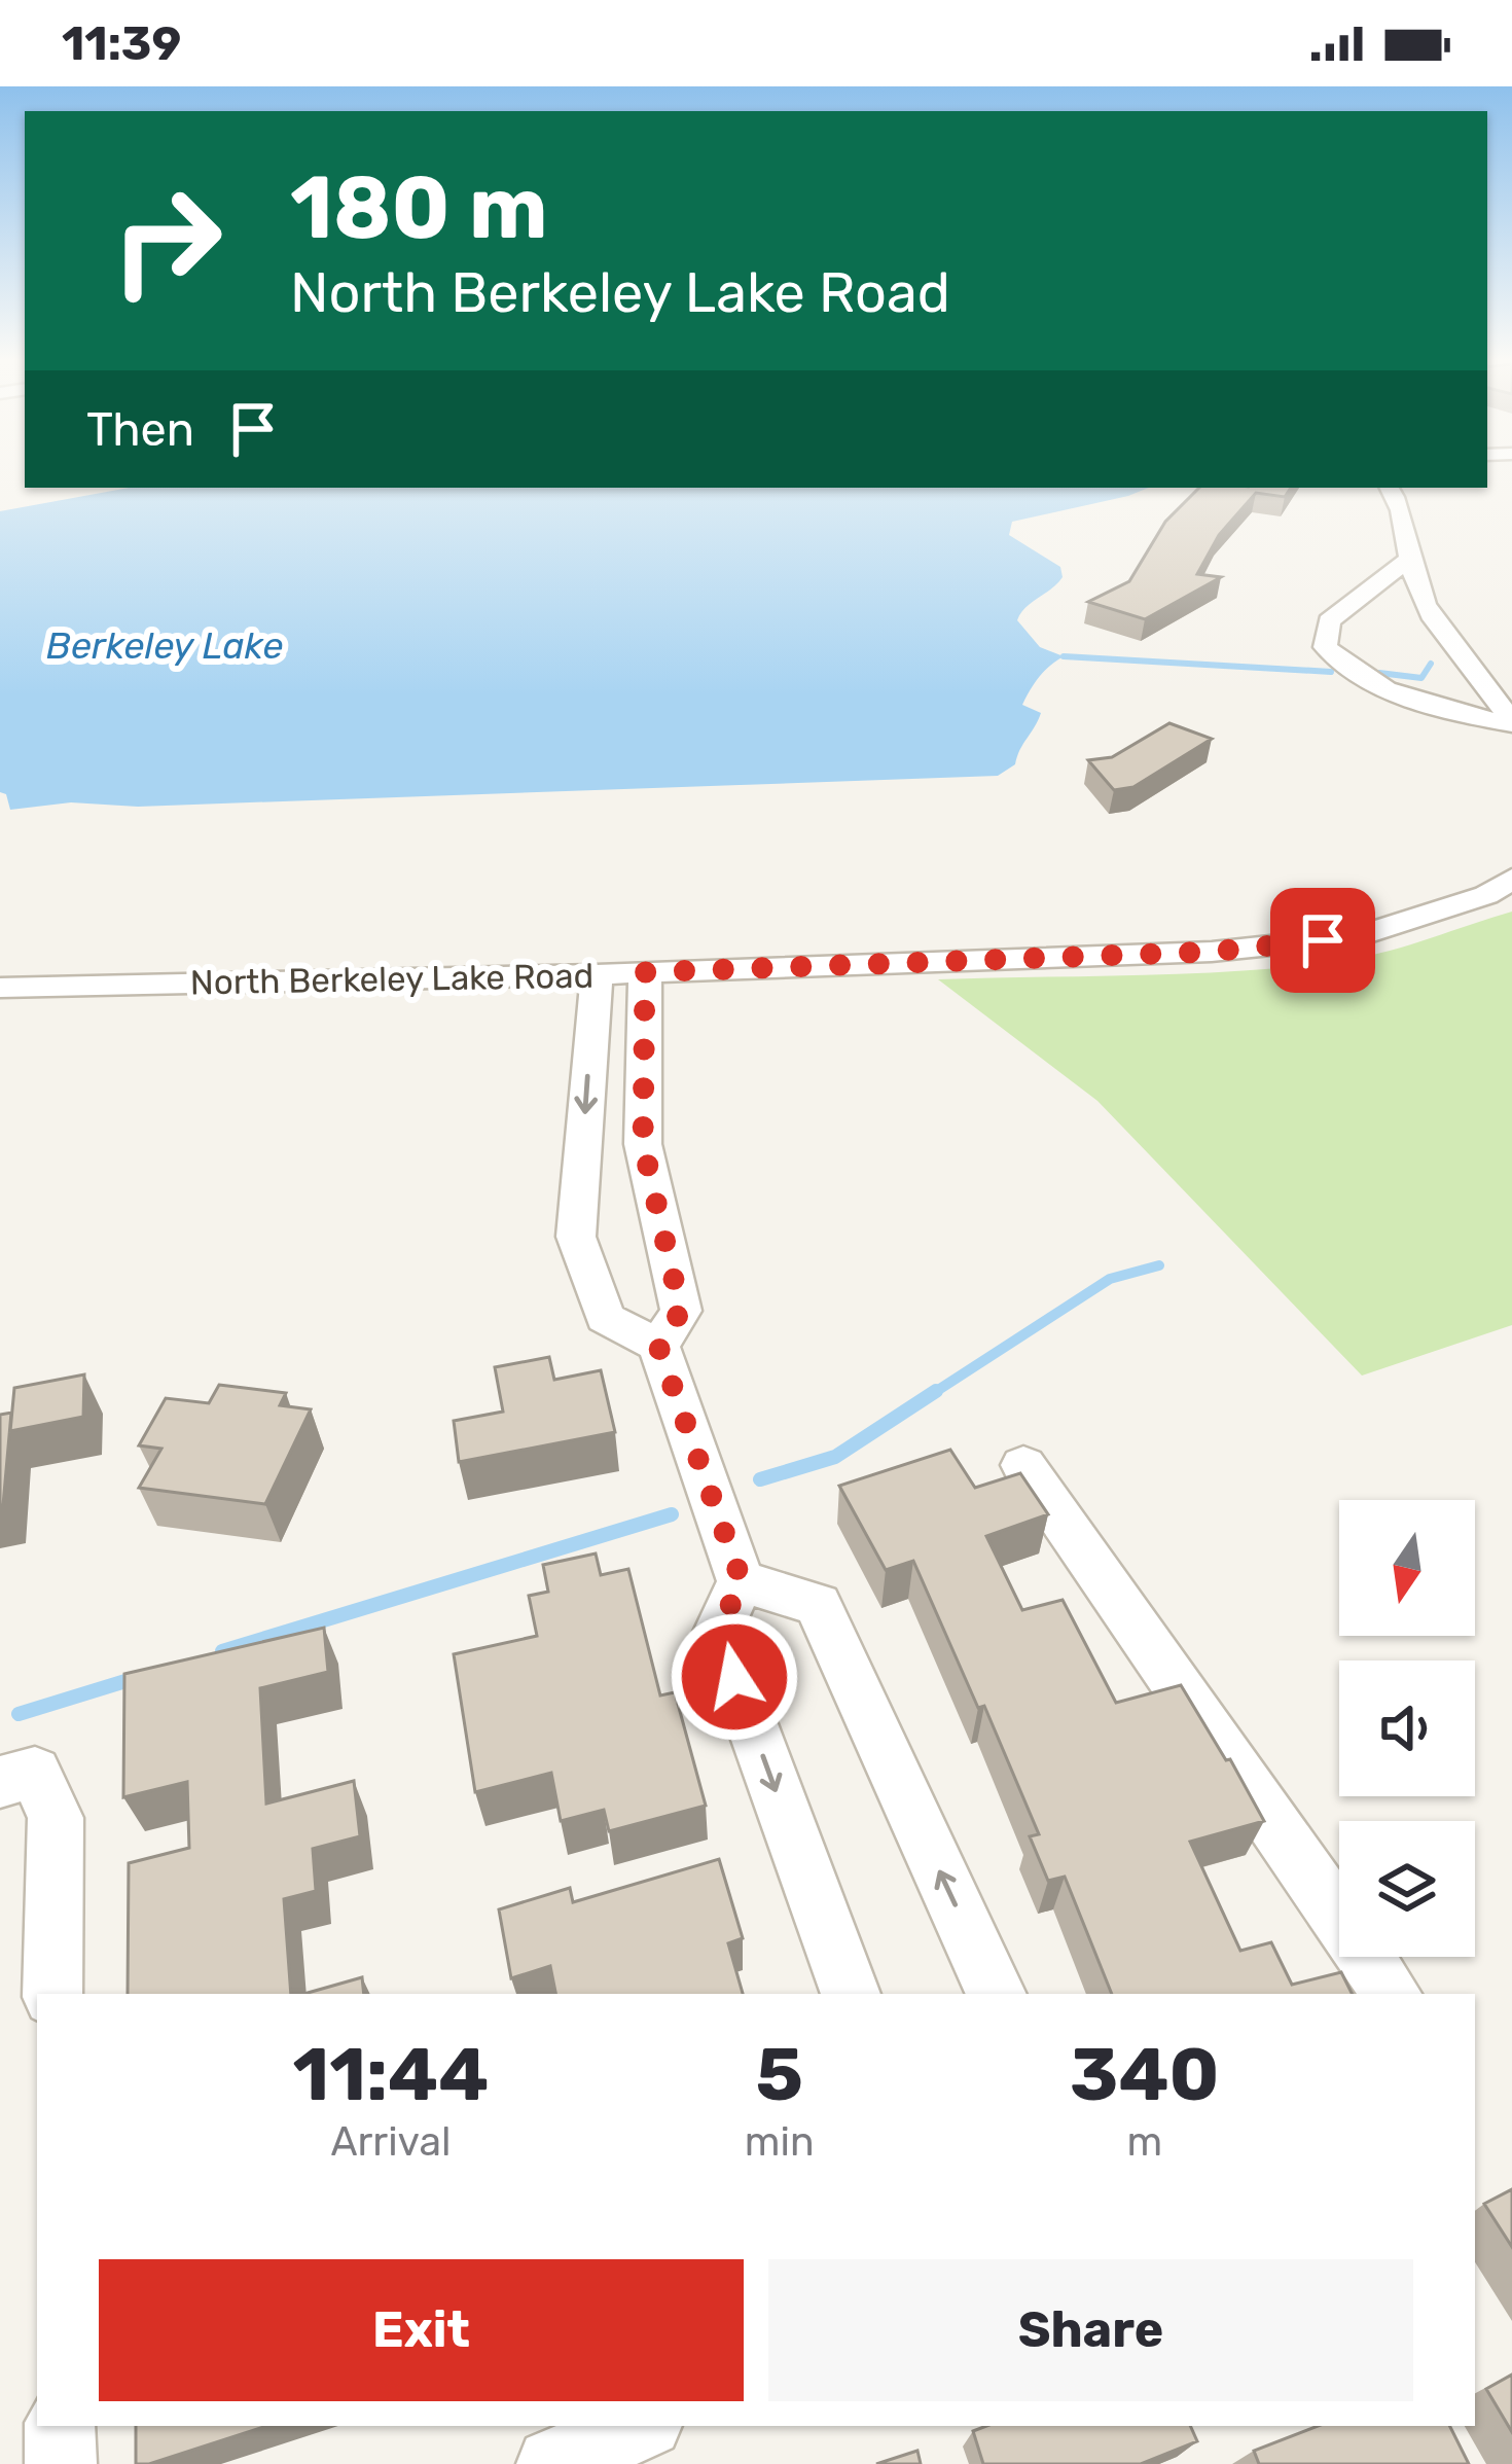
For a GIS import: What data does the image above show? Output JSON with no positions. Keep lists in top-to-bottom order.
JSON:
{
  "streets": {
    "street": ["North Berkeley Lake Road"]
  },
  "water": ["Berkeley Lake"],
  "north": "bottom",
  "page": {
    "status": "11:39",
    "turn": ["180 m", "North Berkeley Lake Road"],
    "then": "Then",
    "eta": [
      "11:44",
      "Arrival",
      "5",
      "min",
      "340",
      "m"
    ],
    "buttons": ["Exit", "Share"]
  }
}
